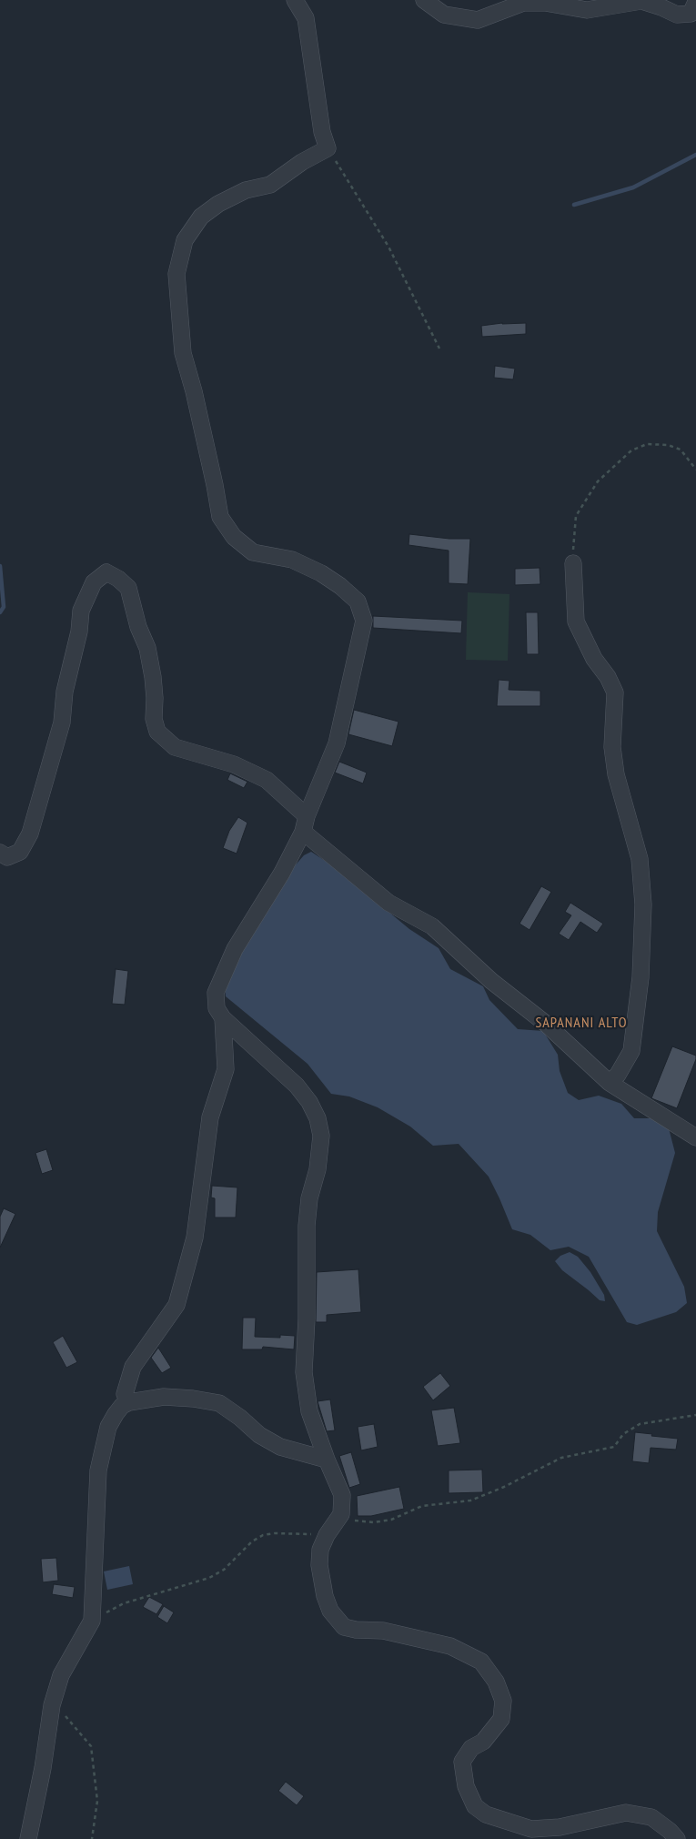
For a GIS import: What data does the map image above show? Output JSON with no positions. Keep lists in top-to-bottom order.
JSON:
{
  "districts": ["SAPANANI ALTO"]
}
